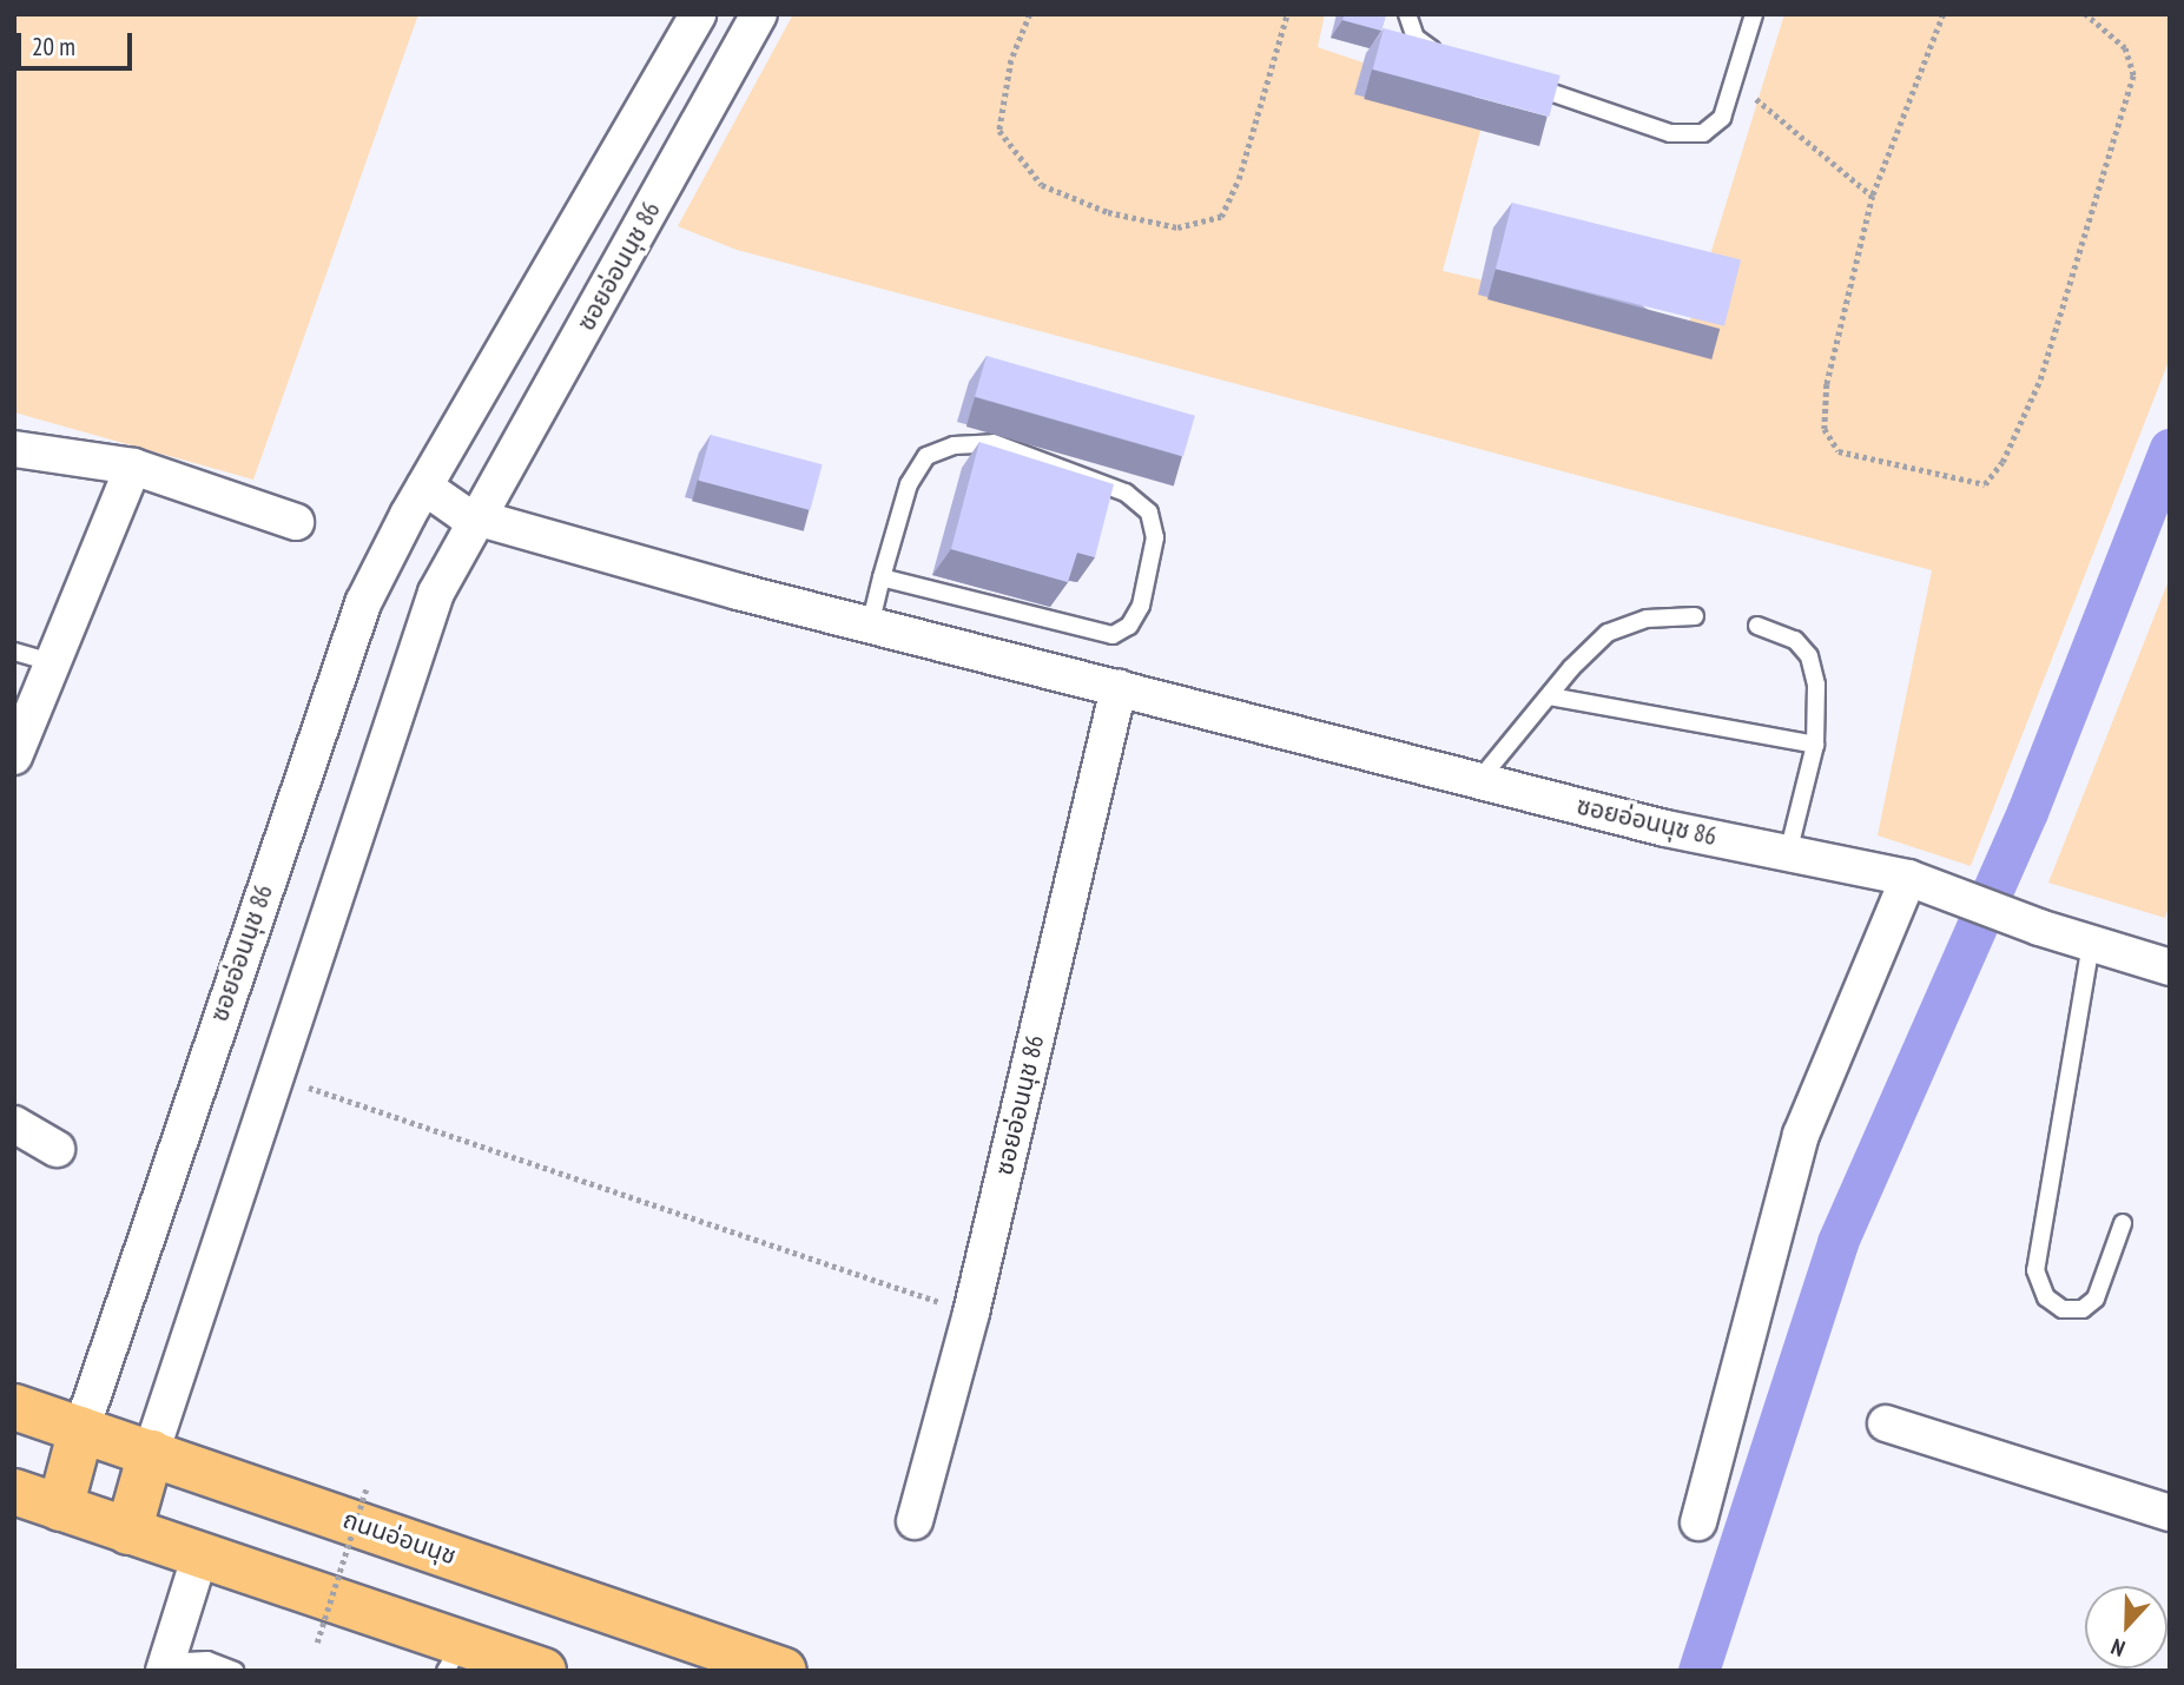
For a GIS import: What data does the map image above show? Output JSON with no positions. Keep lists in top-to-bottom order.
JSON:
{
  "streets": {
    "main road": ["ถนนอ่อนนุช"],
    "street": ["ซอยอ่อนนุช 86"]
  },
  "crossings": [
    ["ซอยอ่อนนุช 86", "ถนนอ่อนนุช"]
  ],
  "scale_bar": "20 m",
  "north": "bottom"
}
